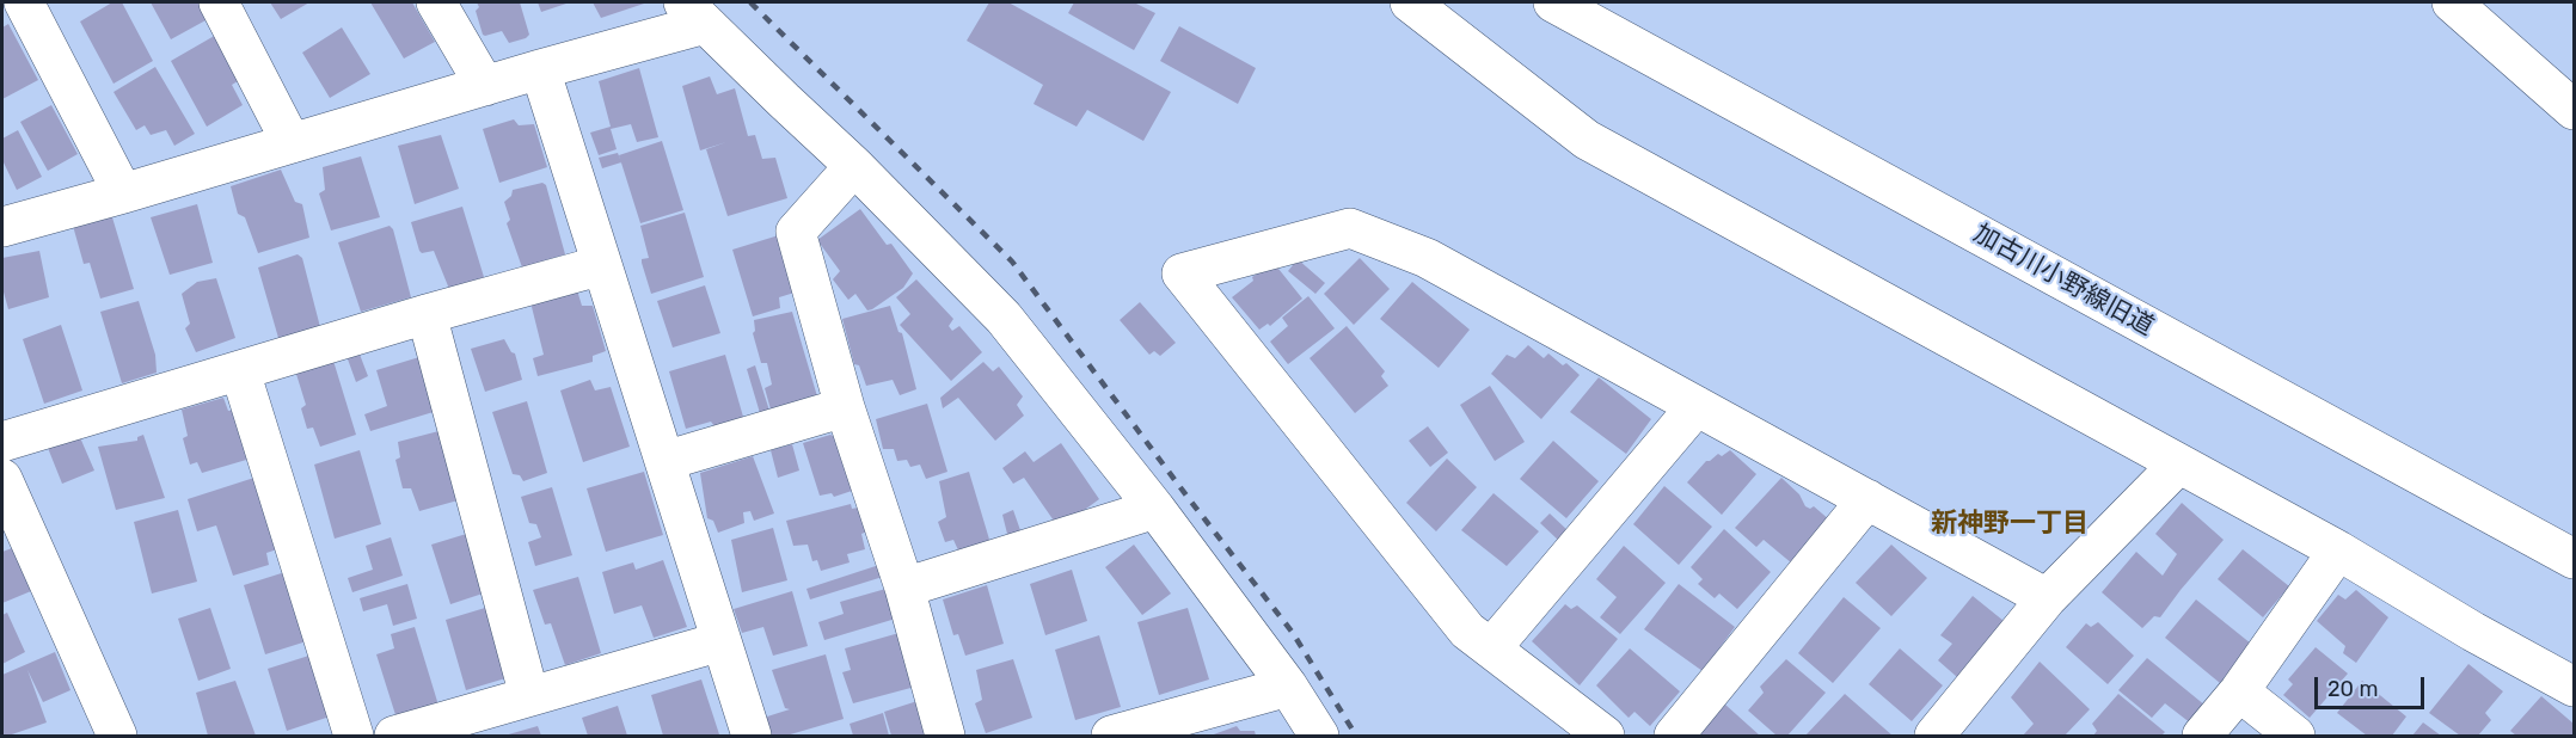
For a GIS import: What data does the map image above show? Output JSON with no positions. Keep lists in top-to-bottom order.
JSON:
{
  "streets": {
    "street": ["加古川小野線旧道"]
  },
  "districts": ["新神野一丁目"],
  "scale_bar": "20 m"
}
